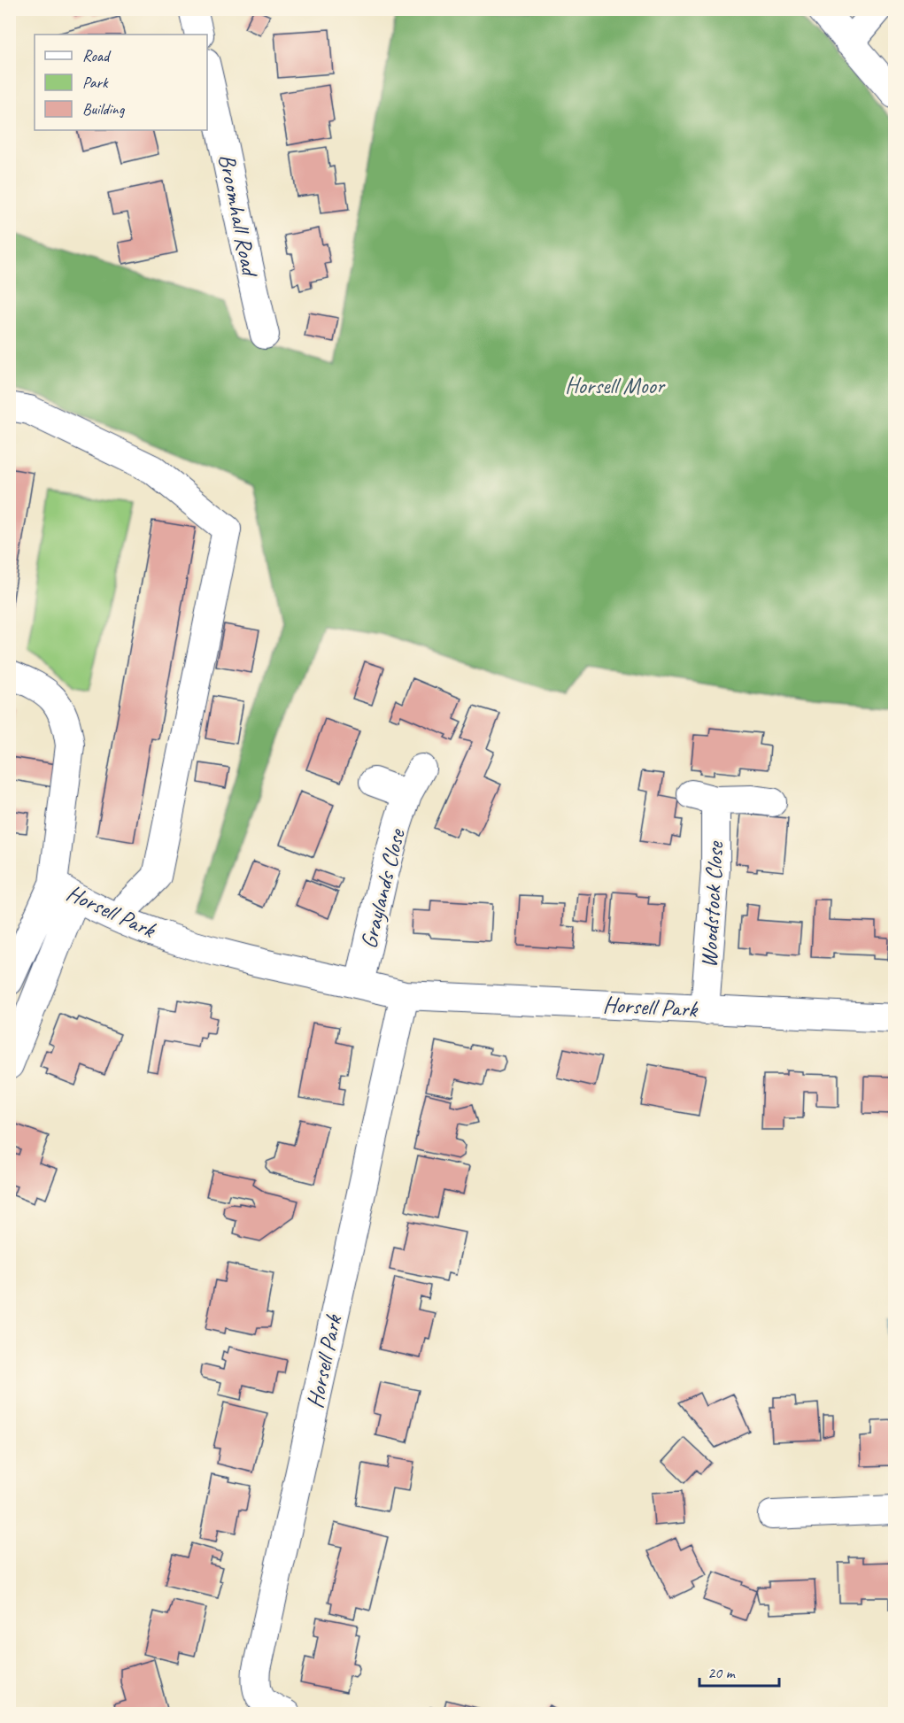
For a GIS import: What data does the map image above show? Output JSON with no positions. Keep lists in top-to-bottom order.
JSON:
{
  "streets": {
    "street": [
      "Broomhall Road",
      "Graylands Close",
      "Woodstock Close",
      "Horsell Park"
    ]
  },
  "crossings": [
    ["Graylands Close", "Horsell Park"],
    ["Woodstock Close", "Horsell Park"]
  ],
  "parks": ["Horsell Moor"],
  "legend": ["Road", "Park", "Building"],
  "scale_bar": "20 m"
}
